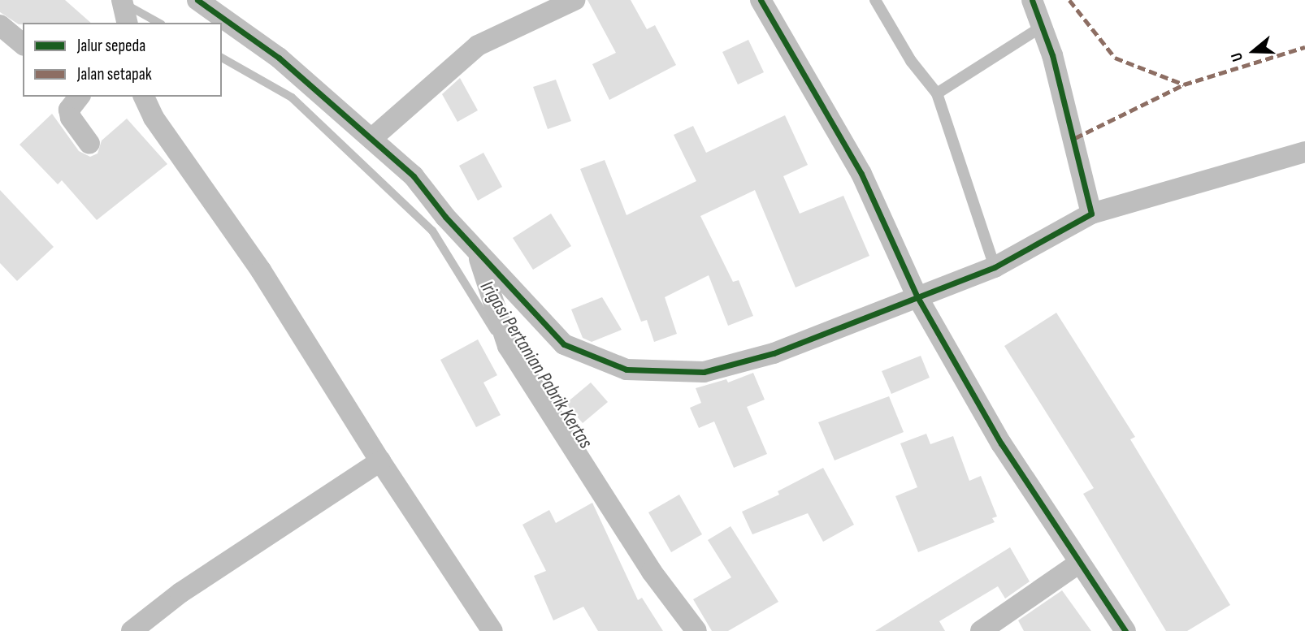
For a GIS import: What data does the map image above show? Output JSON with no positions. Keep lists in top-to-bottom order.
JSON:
{
  "water": ["Irigasi Pertanian Pabrik Kertas"],
  "legend": ["Jalur sepeda", "Jalan setapak"],
  "north": "left"
}
